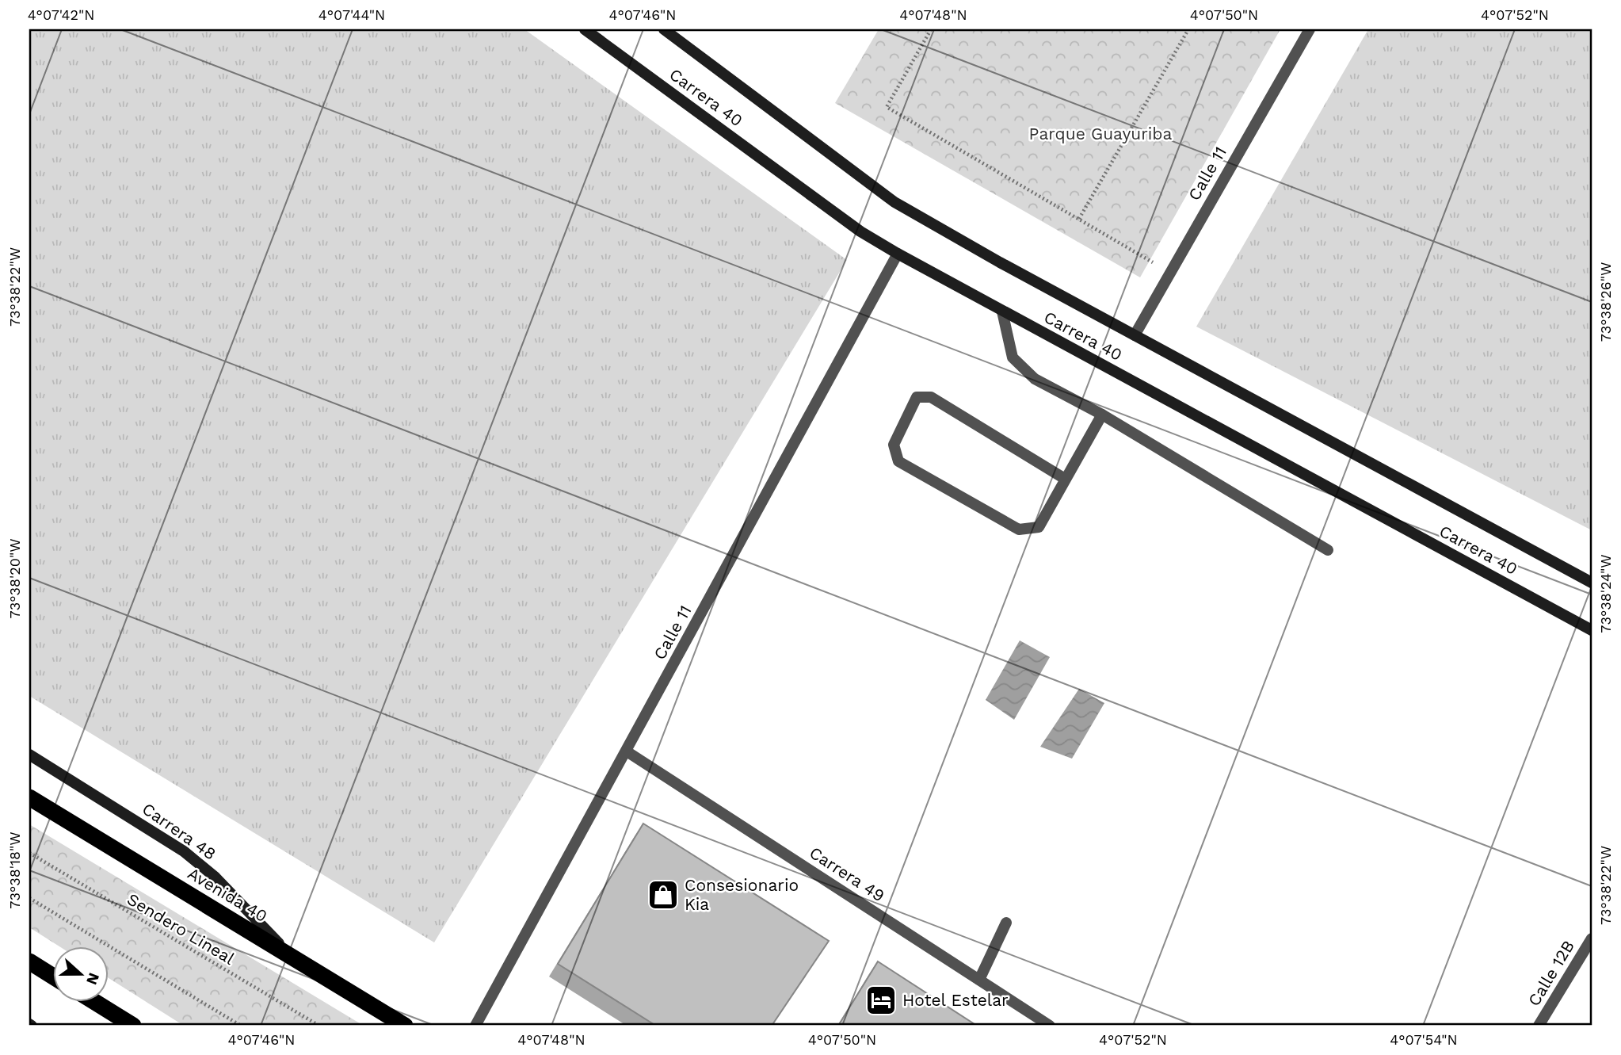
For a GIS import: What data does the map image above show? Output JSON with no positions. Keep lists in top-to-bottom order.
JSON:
{
  "streets": {
    "highway": ["Avenida 40"],
    "street": [
      "Carrera 40",
      "Calle 11",
      "Carrera 48",
      "Carrera 49",
      "Calle 12B"
    ],
    "path": ["Sendero Lineal"]
  },
  "crossings": [
    ["Carrera 40", "Calle 11"],
    ["Calle 11", "Carrera 49"],
    ["Carrera 48", "Avenida 40"]
  ],
  "parks": ["Parque Guayuriba"],
  "places": {
    "shop": ["Consesionario Kia"],
    "hotel": ["Hotel Estelar"]
  },
  "north": "right",
  "coordinates": [
    "4°07'42\"N",
    "4°07'44\"N",
    "4°07'46\"N",
    "4°07'48\"N",
    "4°07'50\"N",
    "4°07'52\"N",
    "73°38'22\"W",
    "73°38'26\"W",
    "73°38'20\"W",
    "73°38'24\"W",
    "73°38'18\"W",
    "4°07'54\"N"
  ]
}
